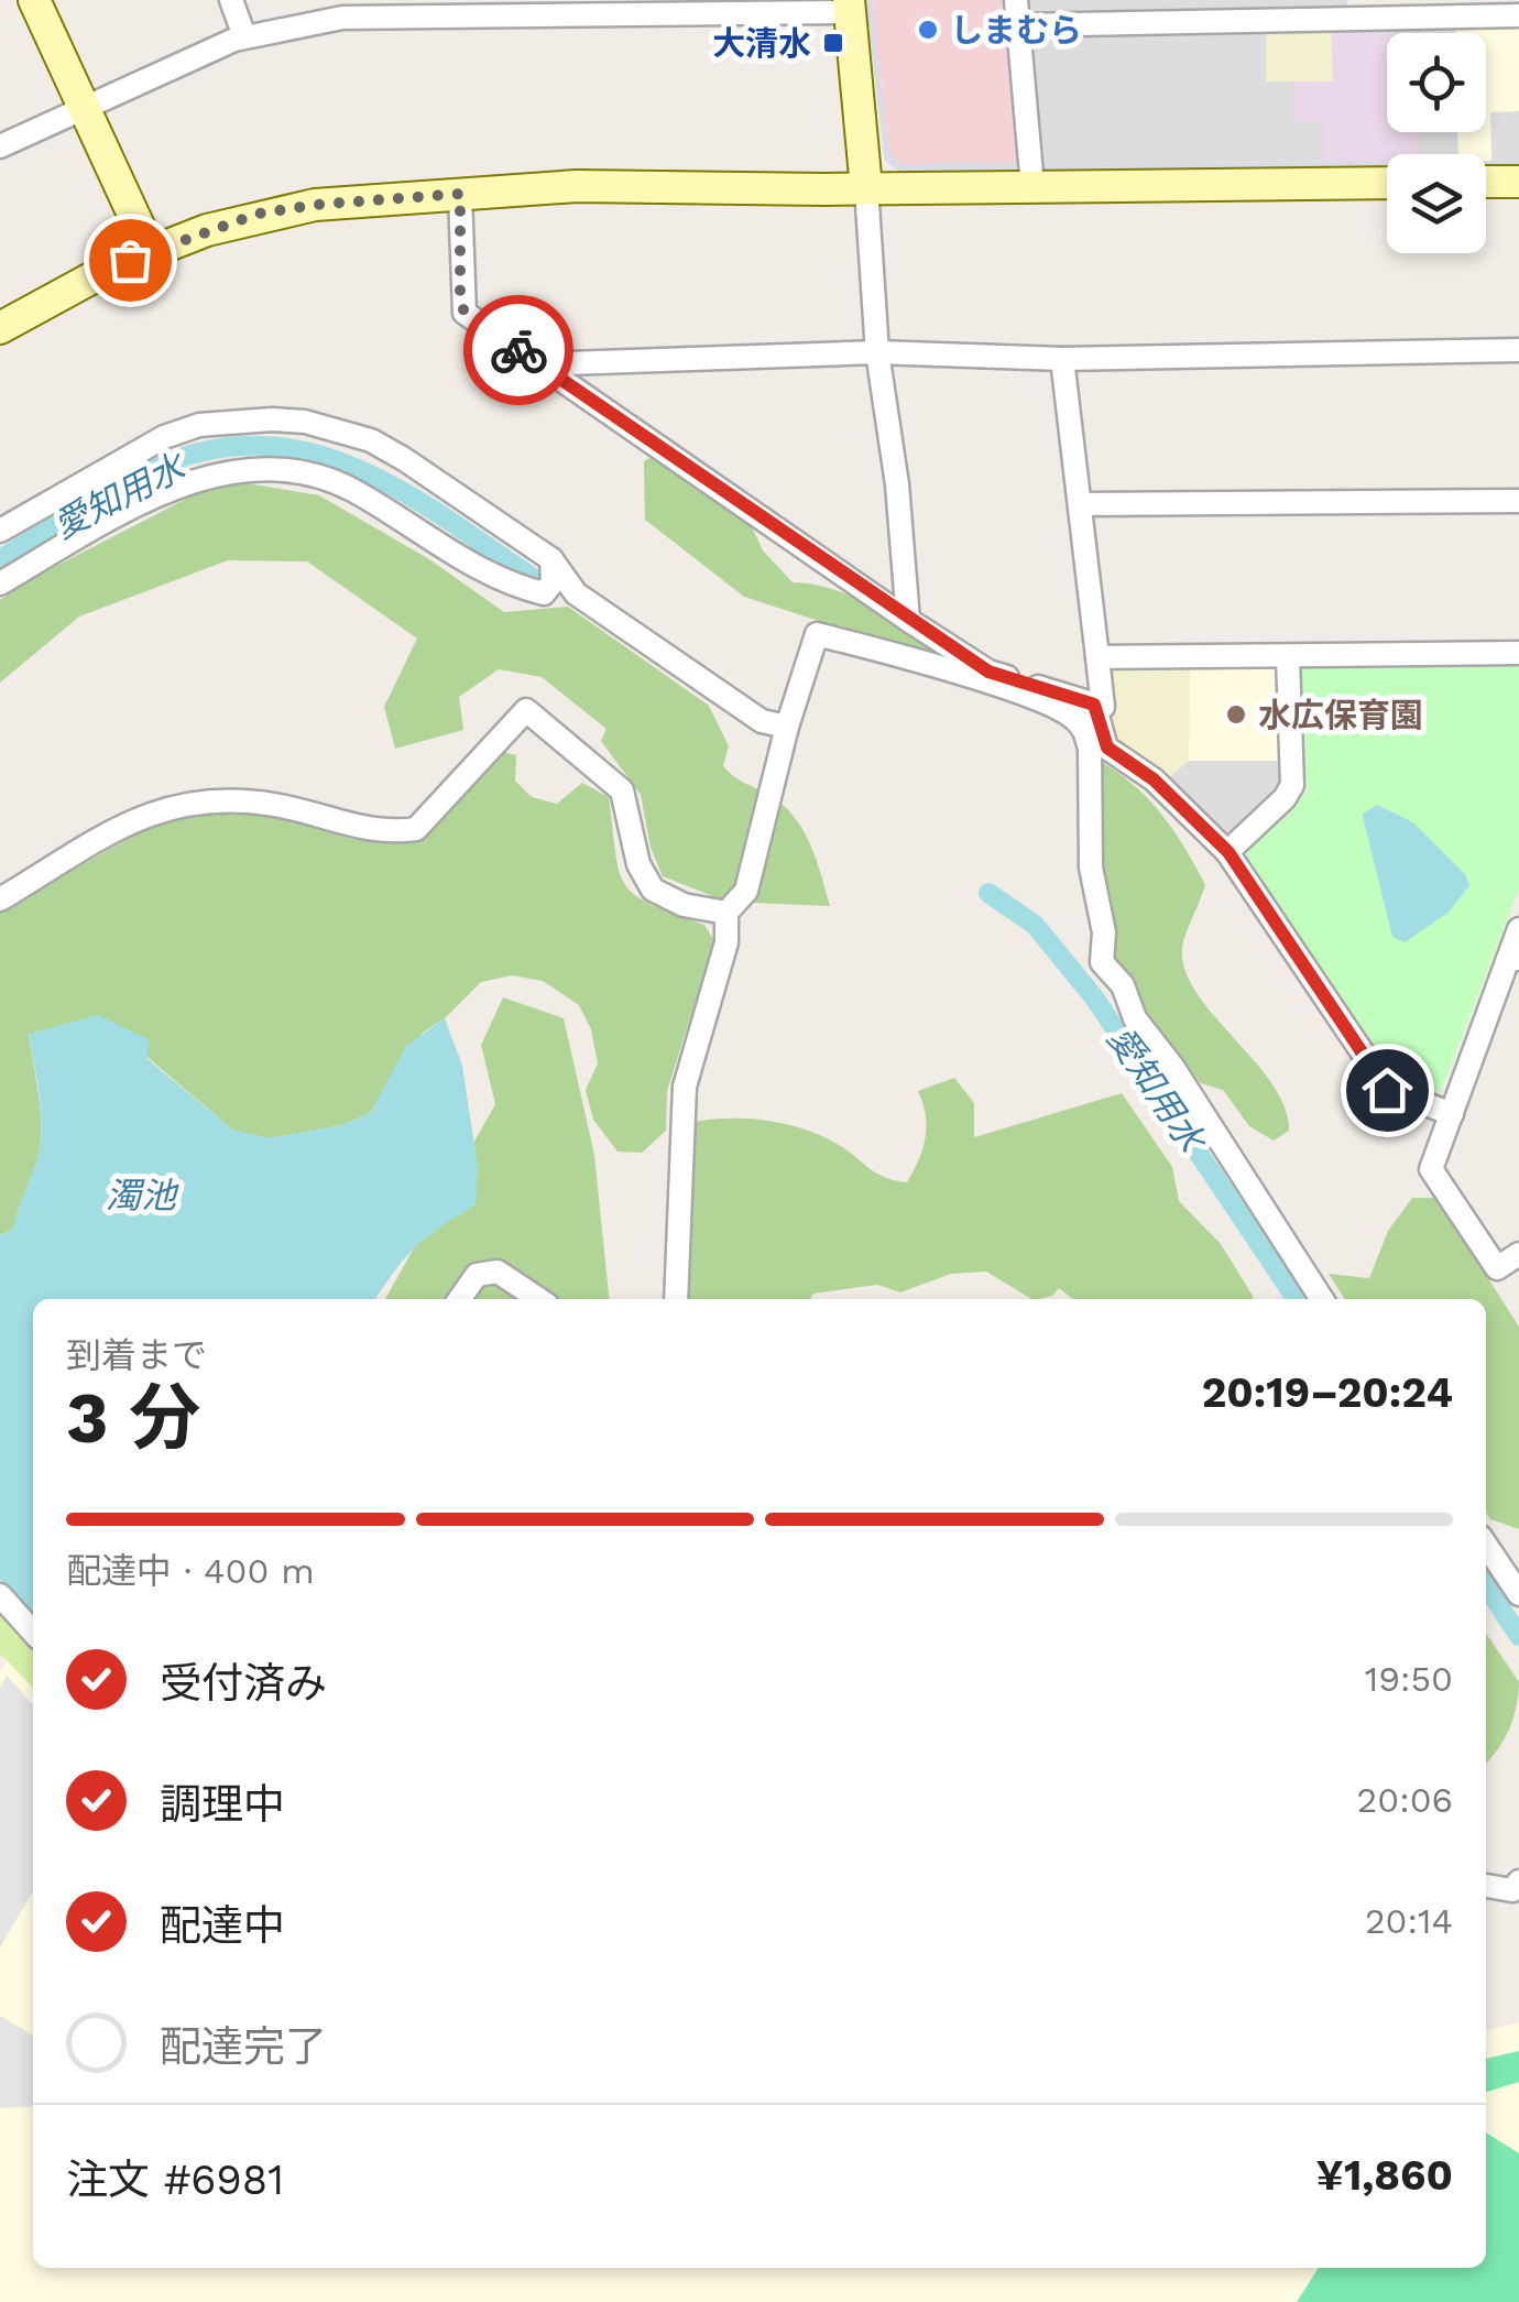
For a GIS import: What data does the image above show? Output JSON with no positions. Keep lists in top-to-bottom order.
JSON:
{
  "water": ["愛知用水", "濁池"],
  "places": {
    "other": ["しまむら", "水広保育園"],
    "transit": ["大清水"]
  },
  "page": {
    "heading": ["3 分", "到着まで", "20:19–20:24"],
    "panel": ["注文 #6981", "¥1,860"],
    "bar": "配達中 · 400 m",
    "list": [
      ["受付済み", "19:50"],
      ["調理中", "20:06"],
      ["配達中", "20:14"],
      "配達完了"
    ]
  }
}
